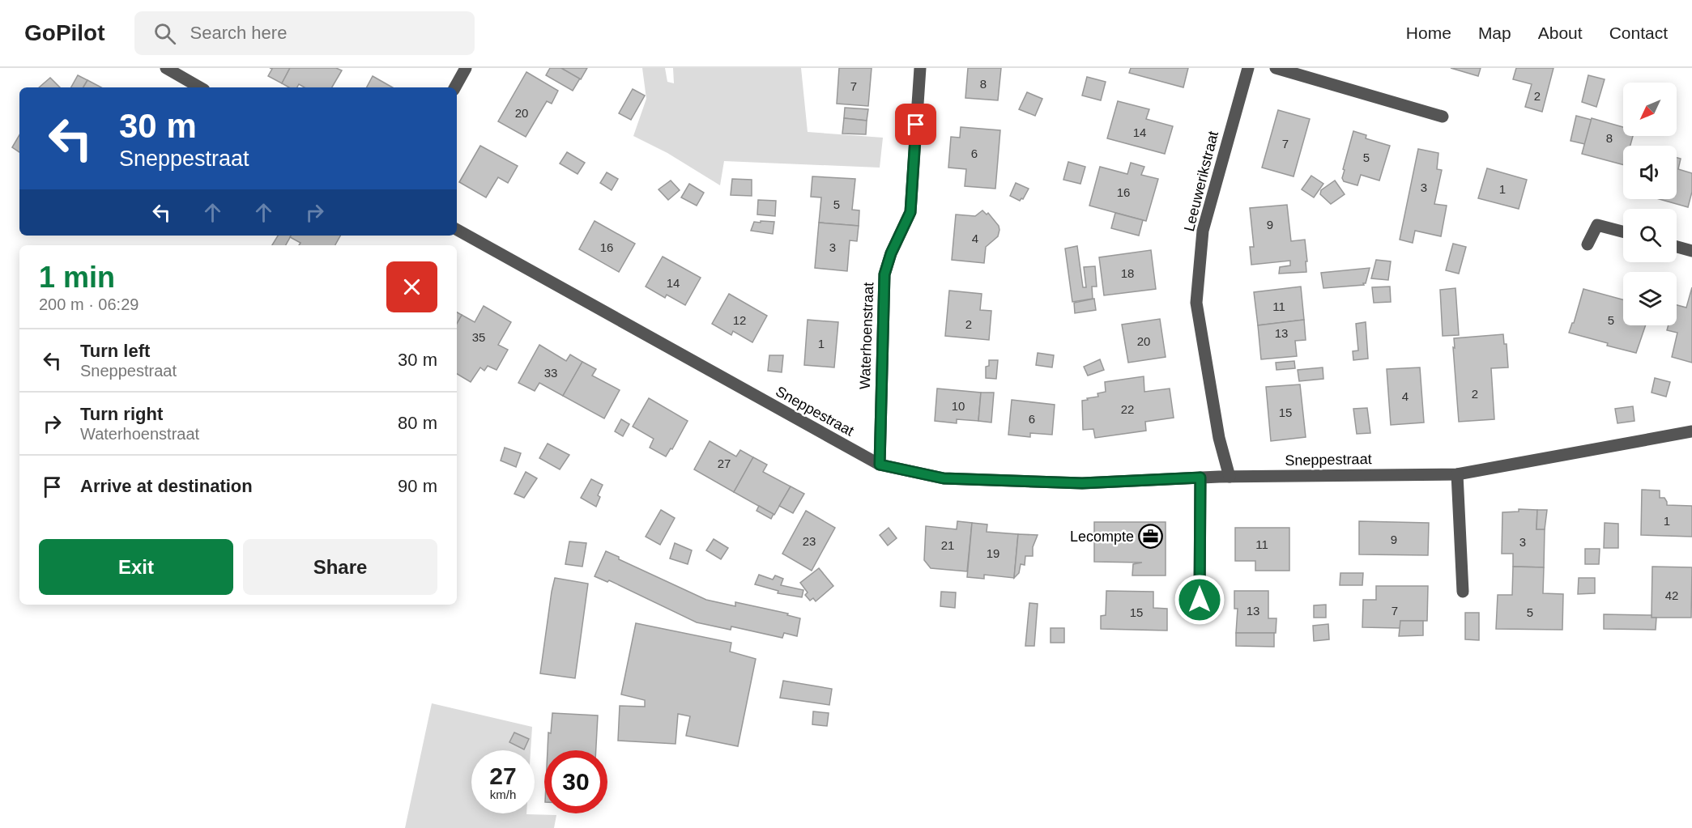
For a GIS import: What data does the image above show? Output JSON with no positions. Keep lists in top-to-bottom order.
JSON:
{
  "streets": {
    "street": ["Leeuwerikstraat", "Waterhoenstraat", "Sneppestraat"]
  },
  "crossings": [
    ["Leeuwerikstraat", "Sneppestraat"],
    ["Waterhoenstraat", "Sneppestraat"]
  ],
  "places": {
    "office": ["Lecompte"]
  },
  "house_numbers": [
    "8",
    "7",
    "2",
    "20",
    "14",
    "8",
    "7",
    "6",
    "5",
    "3",
    "1",
    "16",
    "5",
    "9",
    "4",
    "16",
    "3",
    "18",
    "14",
    "11",
    "12",
    "5",
    "2",
    "13",
    "35",
    "20",
    "1",
    "33",
    "2",
    "4",
    "10",
    "22",
    "15",
    "6",
    "27",
    "1",
    "9",
    "23",
    "3",
    "11",
    "21",
    "19",
    "42",
    "13",
    "7",
    "15",
    "5"
  ],
  "north": "bottom left",
  "page": {
    "header": "GoPilot",
    "search": "Search here",
    "nav": [
      "Home",
      "Map",
      "About",
      "Contact"
    ],
    "turn": ["30 m", "Sneppestraat"],
    "heading": ["1 min", "200 m · 06:29"],
    "list": [
      {
        "name": "Turn left",
        "note": "Sneppestraat",
        "value": "30 m"
      },
      {
        "name": "Turn right",
        "note": "Waterhoenstraat",
        "value": "80 m"
      },
      {
        "name": "Arrive at destination",
        "value": "90 m"
      }
    ],
    "buttons": ["Exit", "Share"],
    "speed": "27 km/h",
    "limit": "30"
  }
}
